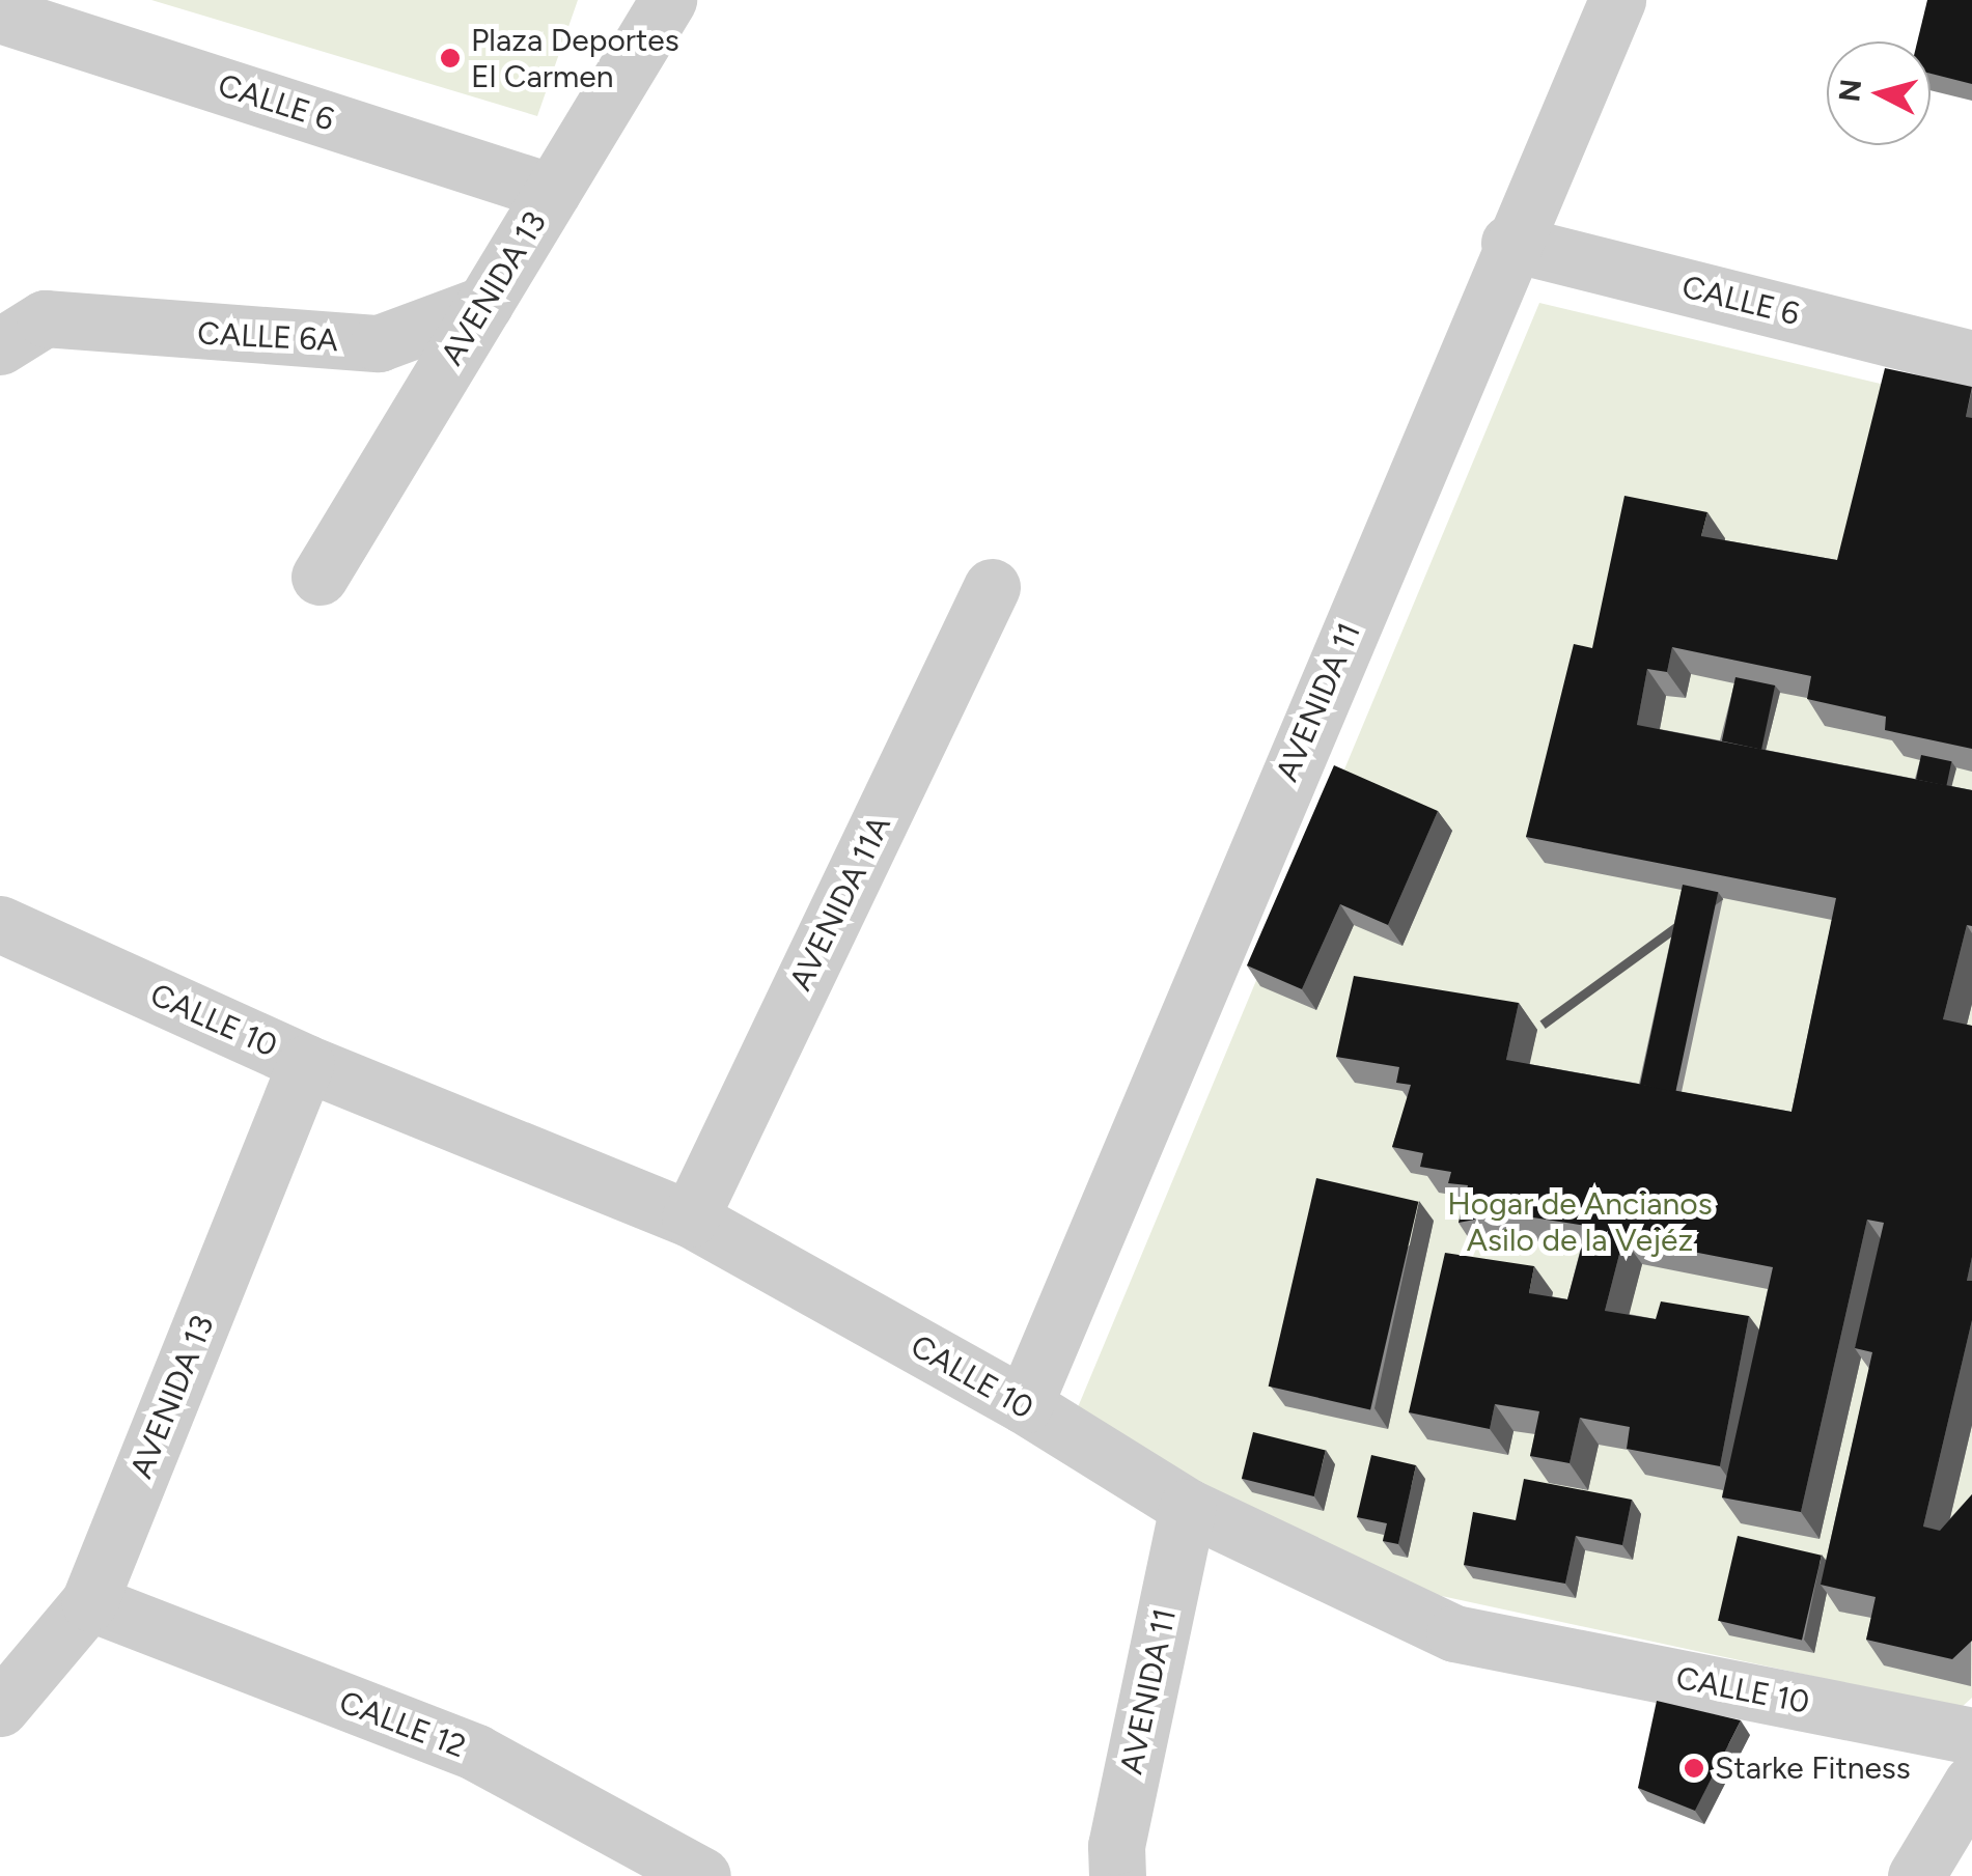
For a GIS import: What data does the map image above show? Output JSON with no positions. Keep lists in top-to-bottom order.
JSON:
{
  "streets": {
    "street": [
      "CALLE 6",
      "AVENIDA 13",
      "CALLE 6A",
      "AVENIDA 11",
      "AVENIDA 11A",
      "CALLE 10",
      "CALLE 12"
    ]
  },
  "crossings": [
    ["CALLE 6", "AVENIDA 13"],
    ["CALLE 6", "AVENIDA 11"],
    ["AVENIDA 13", "CALLE 6A"],
    ["AVENIDA 13", "CALLE 10"],
    ["AVENIDA 13", "CALLE 12"],
    ["AVENIDA 11", "CALLE 10"],
    ["AVENIDA 11A", "CALLE 10"]
  ],
  "parks": ["Hogar de Ancianos Asilo de la Vejéz"],
  "places": ["Plaza Deportes El Carmen", "Starke Fitness"],
  "north": "left"
}
